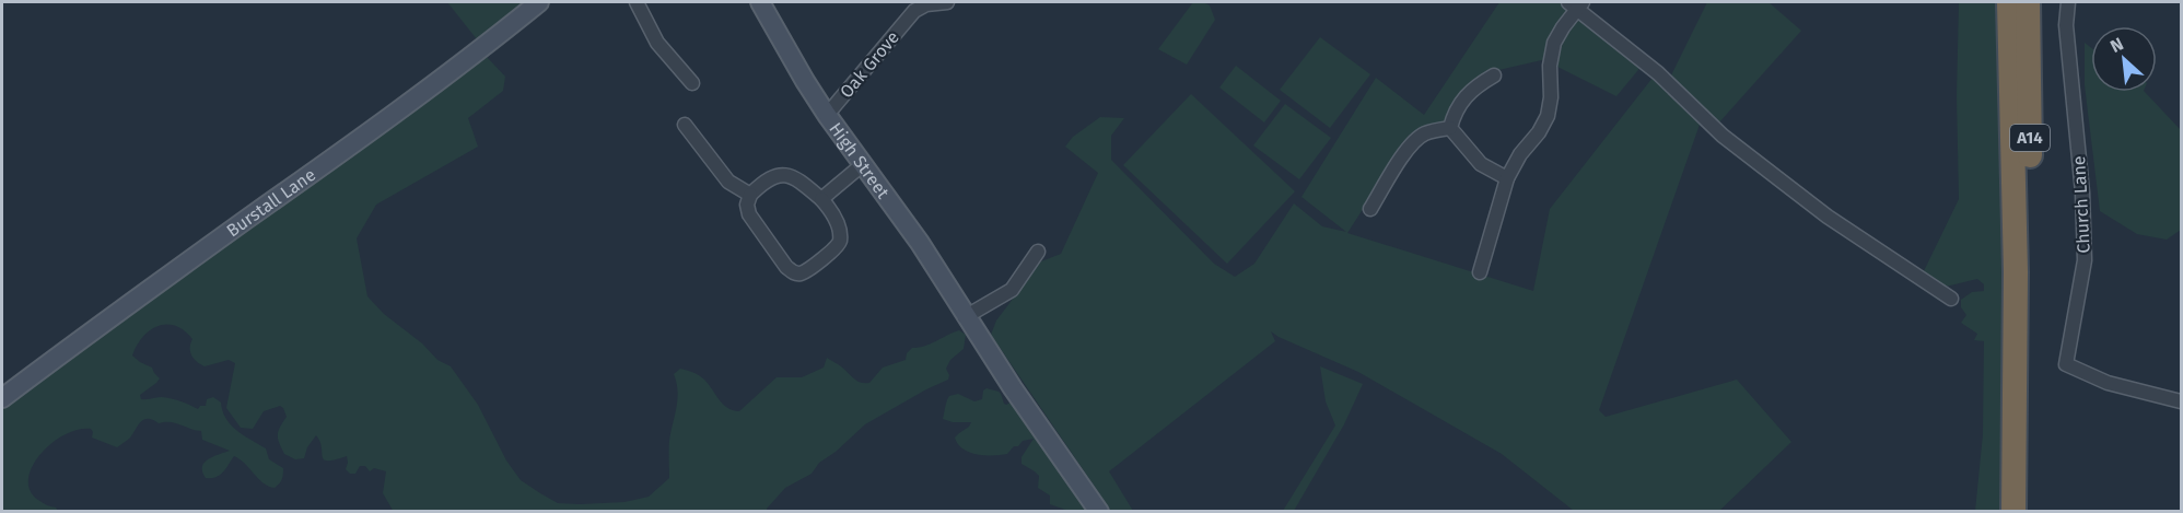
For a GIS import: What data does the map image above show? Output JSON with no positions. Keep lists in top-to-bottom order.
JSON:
{
  "streets": {
    "highway": ["A14"],
    "street": [
      "Oak Grove",
      "High Street",
      "Burstall Lane",
      "Church Lane"
    ]
  },
  "crossings": [
    ["Oak Grove", "High Street"]
  ],
  "north": "top left"
}
